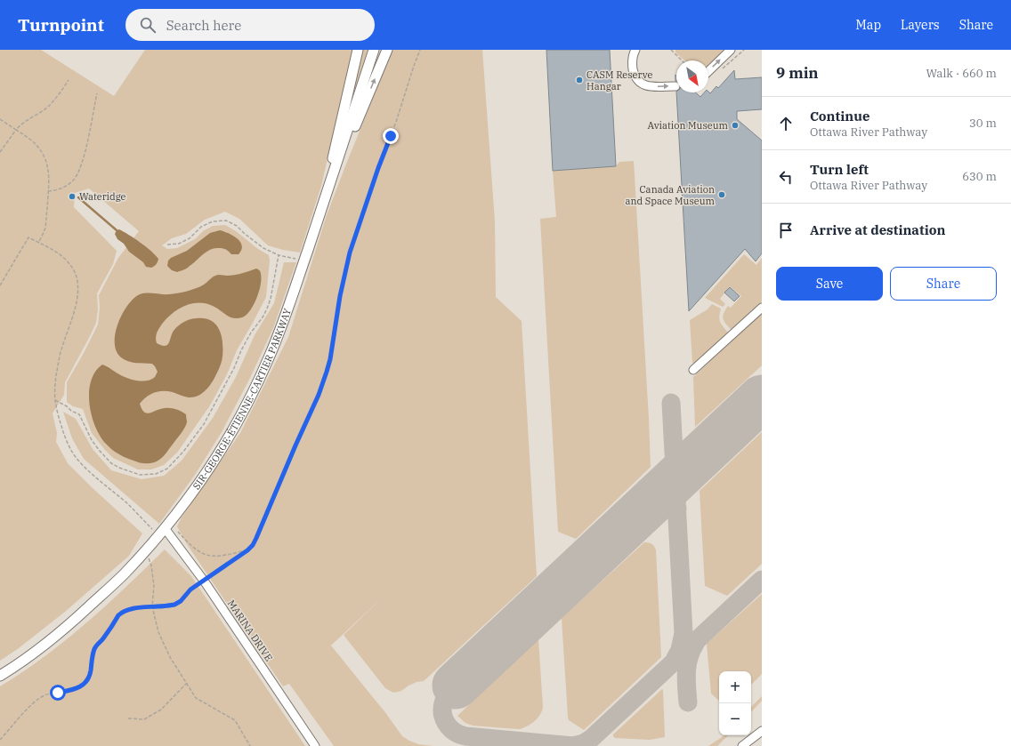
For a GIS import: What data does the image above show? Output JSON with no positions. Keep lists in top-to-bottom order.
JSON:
{
  "streets": {
    "main road": ["SIR-GEORGE-ÉTIENNE-CARTIER PARKWAY"],
    "street": ["MARINA DRIVE"]
  },
  "crossings": [
    ["SIR-GEORGE-ÉTIENNE-CARTIER PARKWAY", "MARINA DRIVE"]
  ],
  "places": [
    "CASM Reserve Hangar",
    "Aviation Museum",
    "Canada Aviation and Space Museum",
    "Wateridge"
  ],
  "north": "bottom right",
  "page": {
    "header": "Turnpoint",
    "search": "Search here",
    "nav": ["Map", "Layers", "Share"],
    "heading": ["9 min", "Walk · 660 m"],
    "list": [
      ["Continue", "Ottawa River Pathway", "30 m"],
      ["Turn left", "Ottawa River Pathway", "630 m"],
      "Arrive at destination"
    ],
    "buttons": ["Save", "Share"],
    "map_buttons": ["+", "−"]
  }
}
